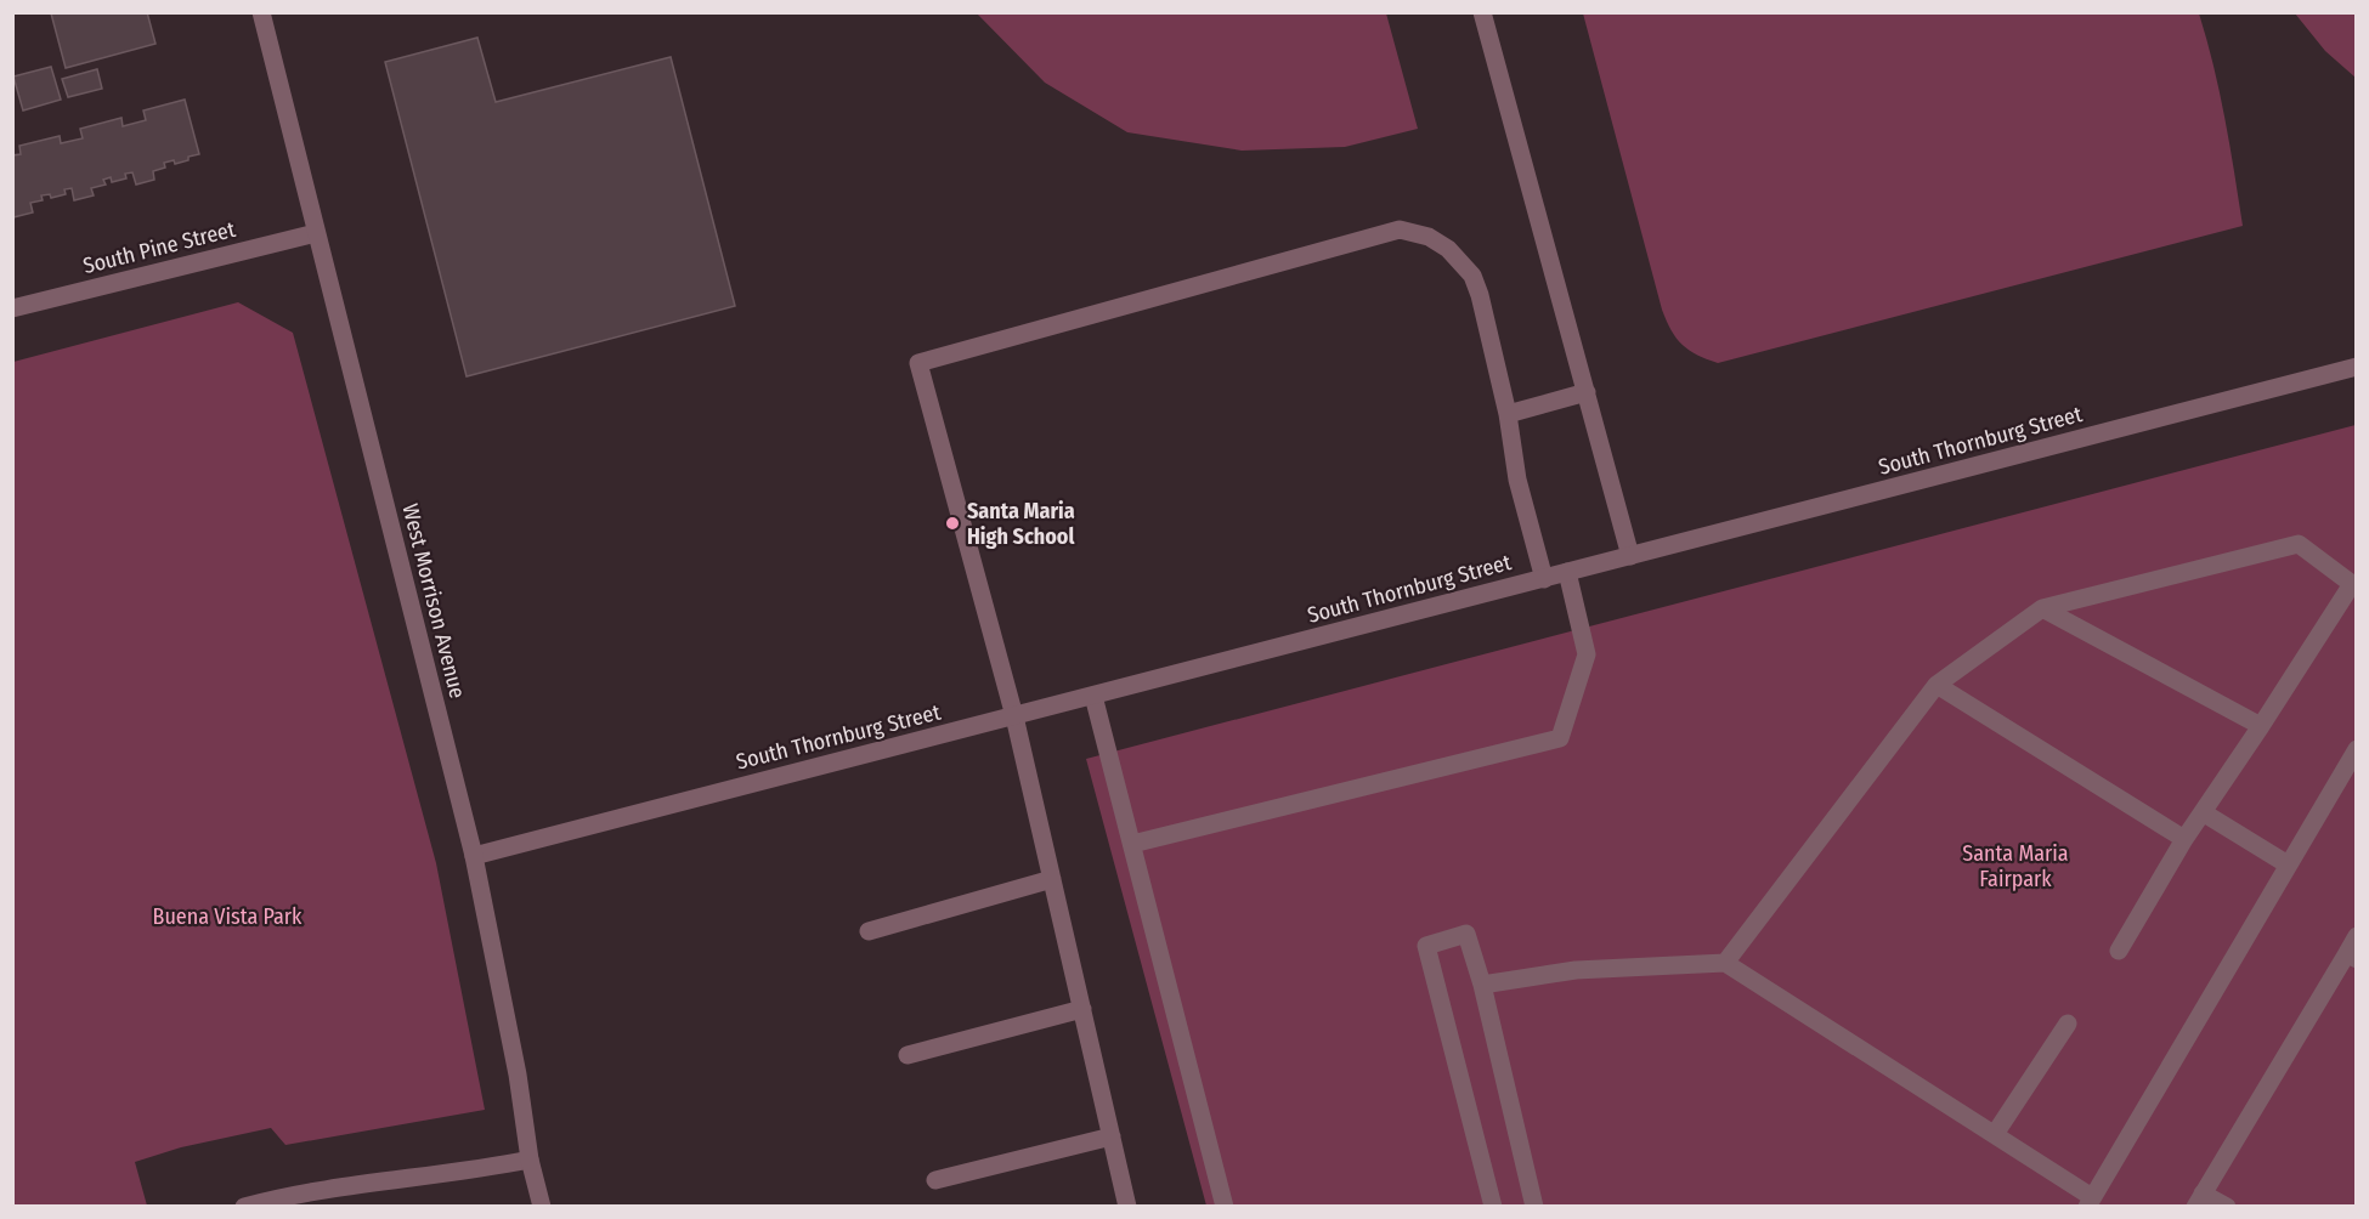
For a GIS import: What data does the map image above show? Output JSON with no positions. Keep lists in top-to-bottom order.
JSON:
{
  "streets": {
    "street": ["South Pine Street", "South Thornburg Street", "West Morrison Avenue"]
  },
  "crossings": [
    ["South Pine Street", "West Morrison Avenue"],
    ["South Thornburg Street", "West Morrison Avenue"]
  ],
  "parks": ["Santa Maria Fairpark", "Buena Vista Park"],
  "places": ["Santa Maria High School"]
}
